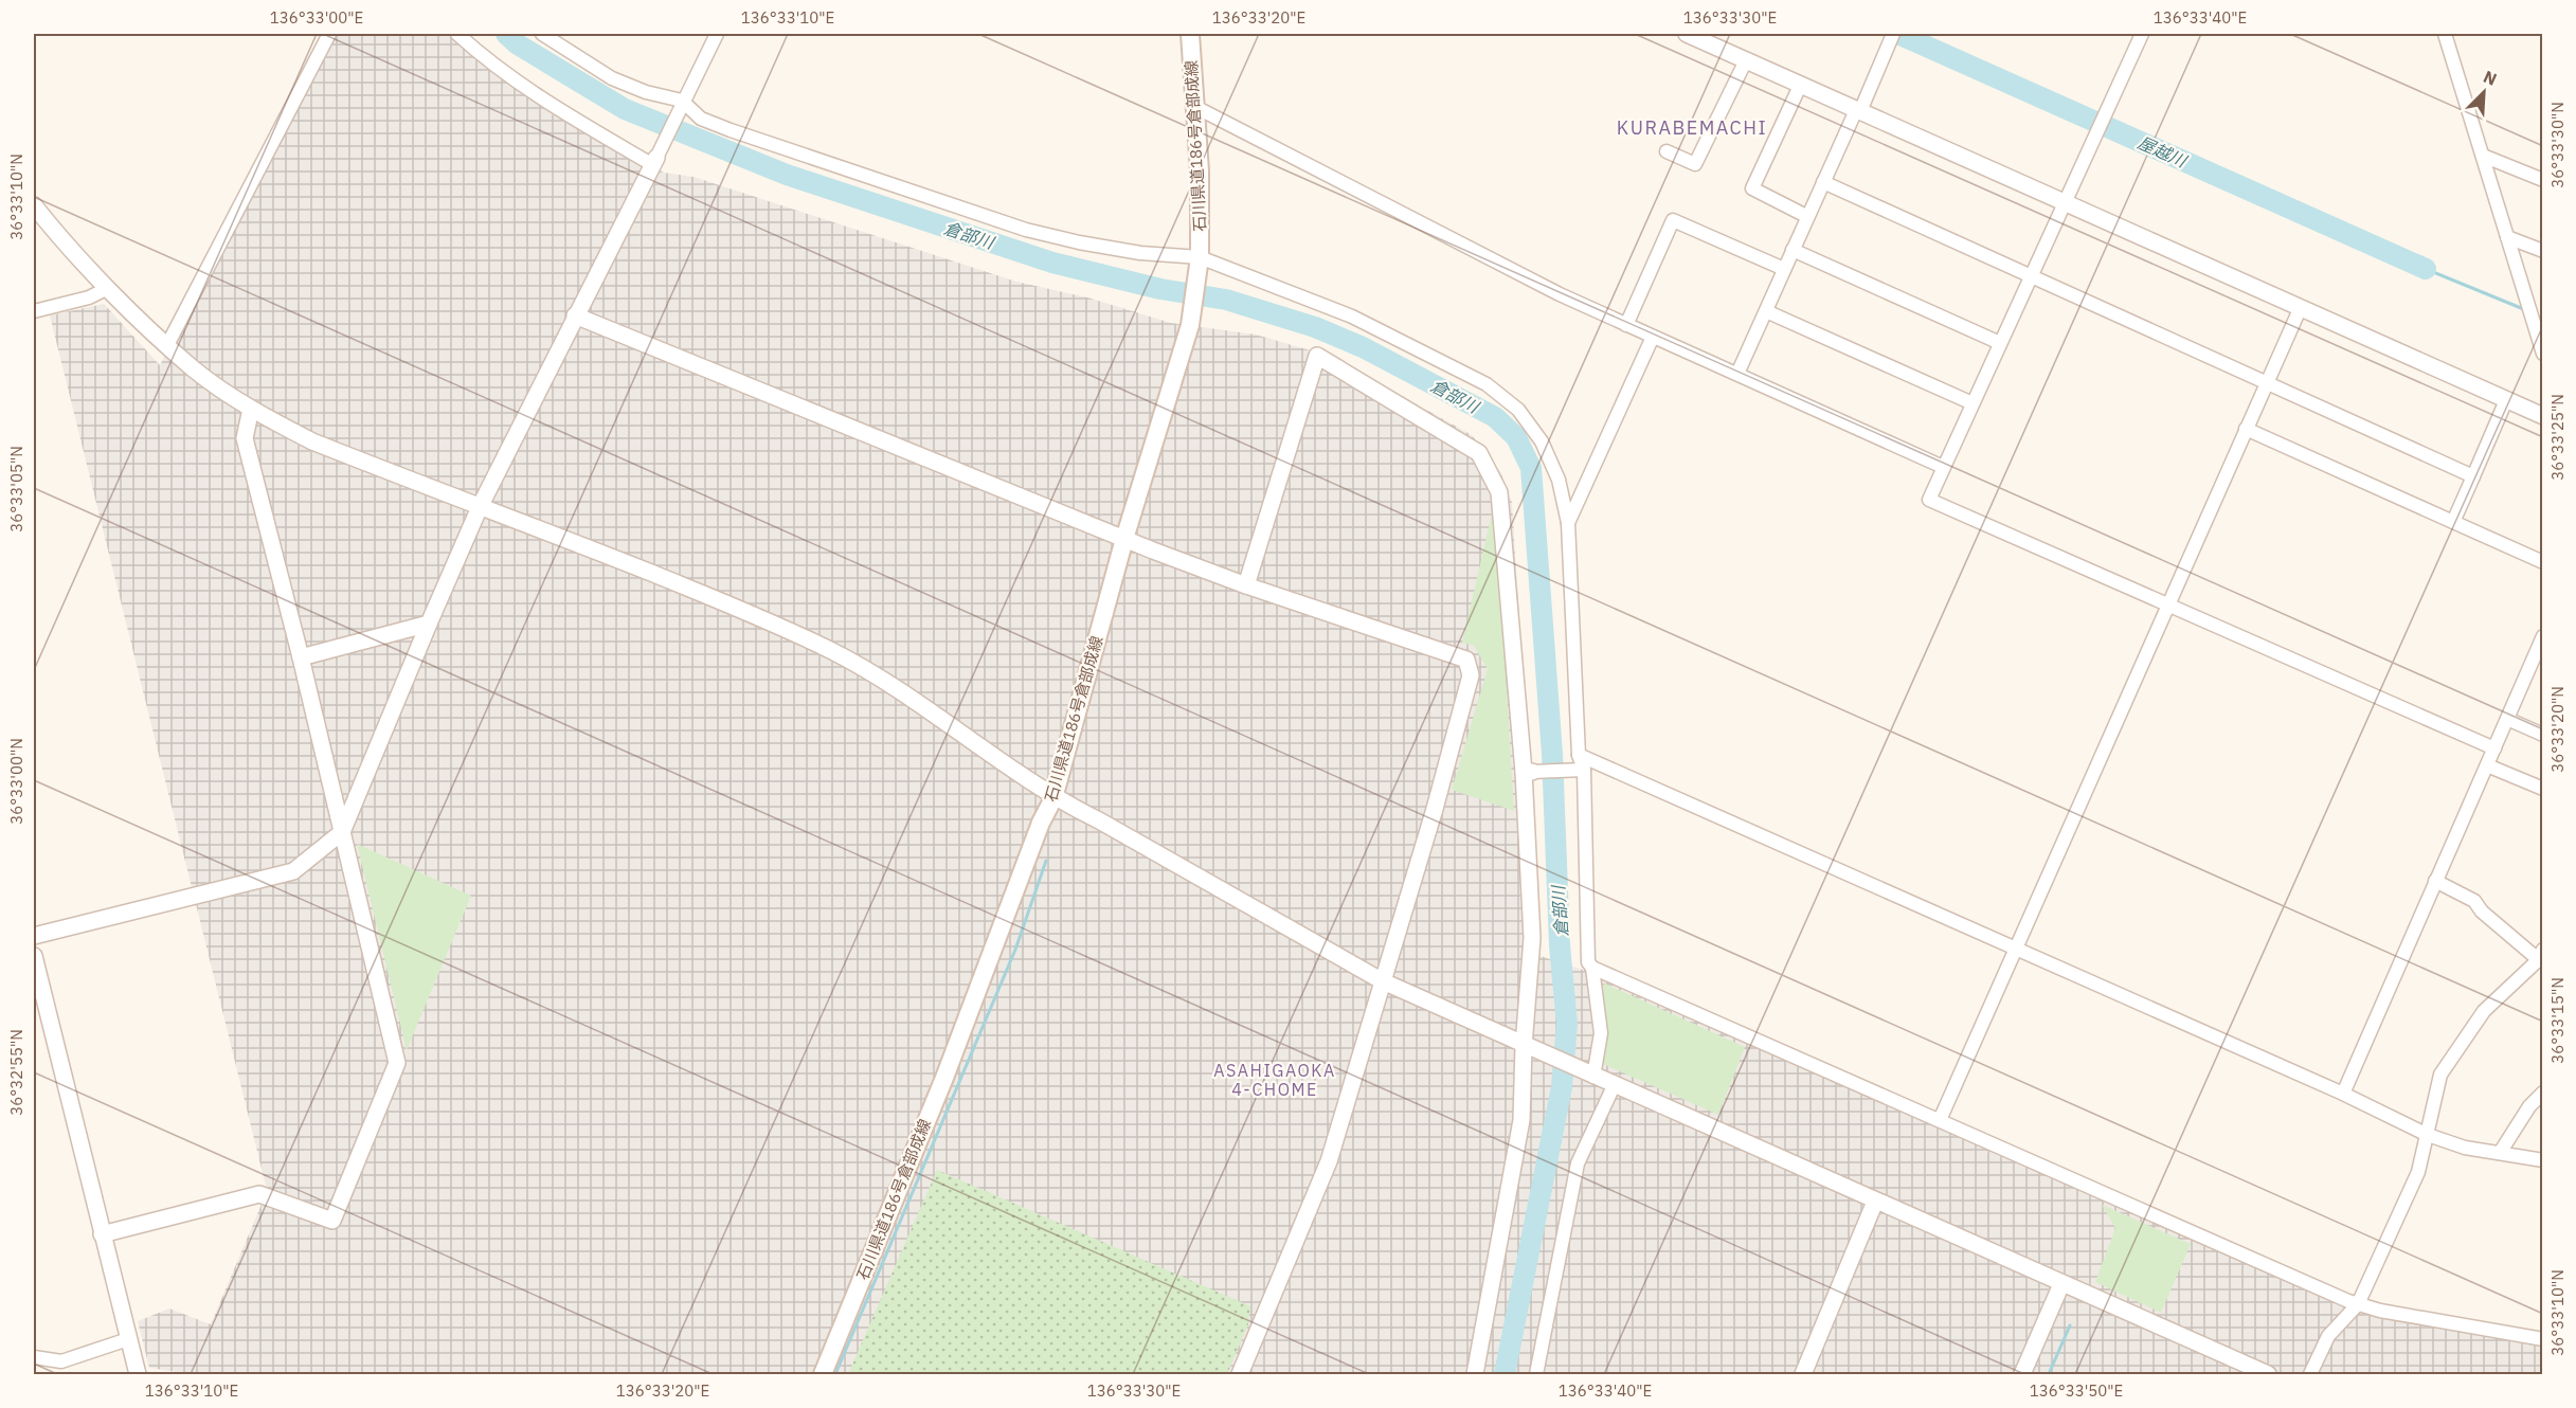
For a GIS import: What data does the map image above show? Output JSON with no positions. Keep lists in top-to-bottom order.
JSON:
{
  "streets": {
    "main road": ["石川県道186号倉部成線"]
  },
  "districts": ["KURABEMACHI", "ASAHIGAOKA 4-CHOME"],
  "water": ["屋越川", "倉部川"],
  "north": "top right",
  "coordinates": [
    "136°33'00\"E",
    "136°33'10\"E",
    "136°33'20\"E",
    "136°33'30\"E",
    "136°33'40\"E",
    "36°33'30\"N",
    "36°33'10\"N",
    "36°33'25\"N",
    "36°33'05\"N",
    "36°33'20\"N",
    "36°33'00\"N",
    "36°33'15\"N",
    "36°32'55\"N",
    "136°33'50\"E"
  ]
}
